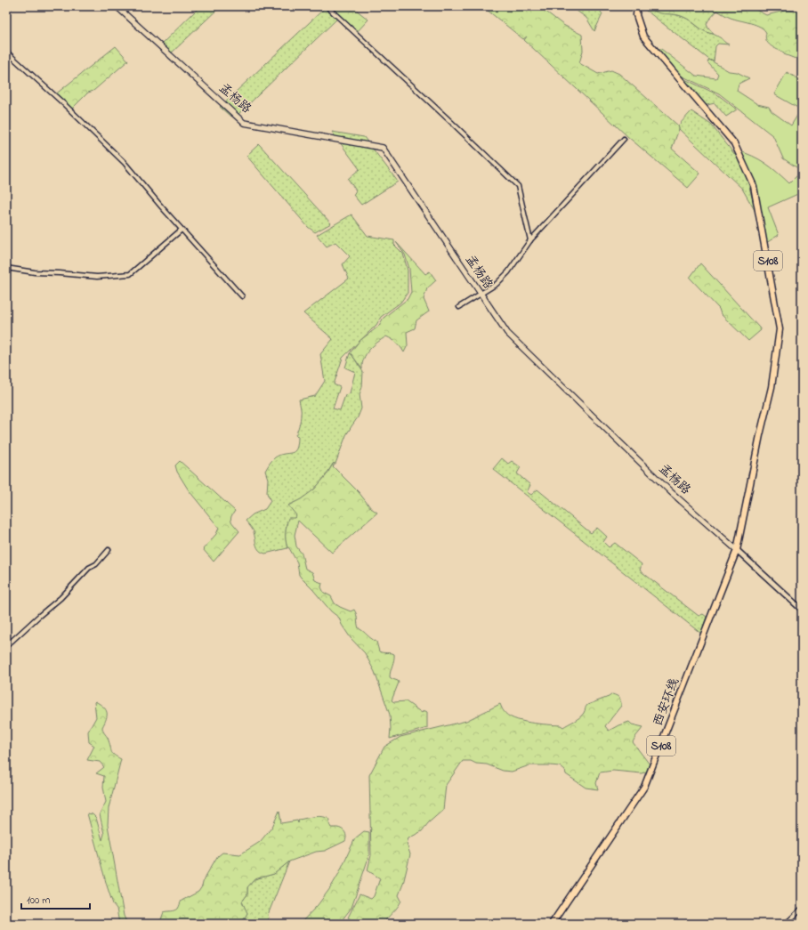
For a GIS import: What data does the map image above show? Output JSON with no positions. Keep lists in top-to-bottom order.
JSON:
{
  "streets": {
    "main road": ["孟杨路", "S108", "西安环线"]
  },
  "crossings": [
    ["孟杨路", "S108"],
    ["孟杨路", "西安环线"],
    ["S108", "西安环线"]
  ],
  "scale_bar": "100 m"
}
